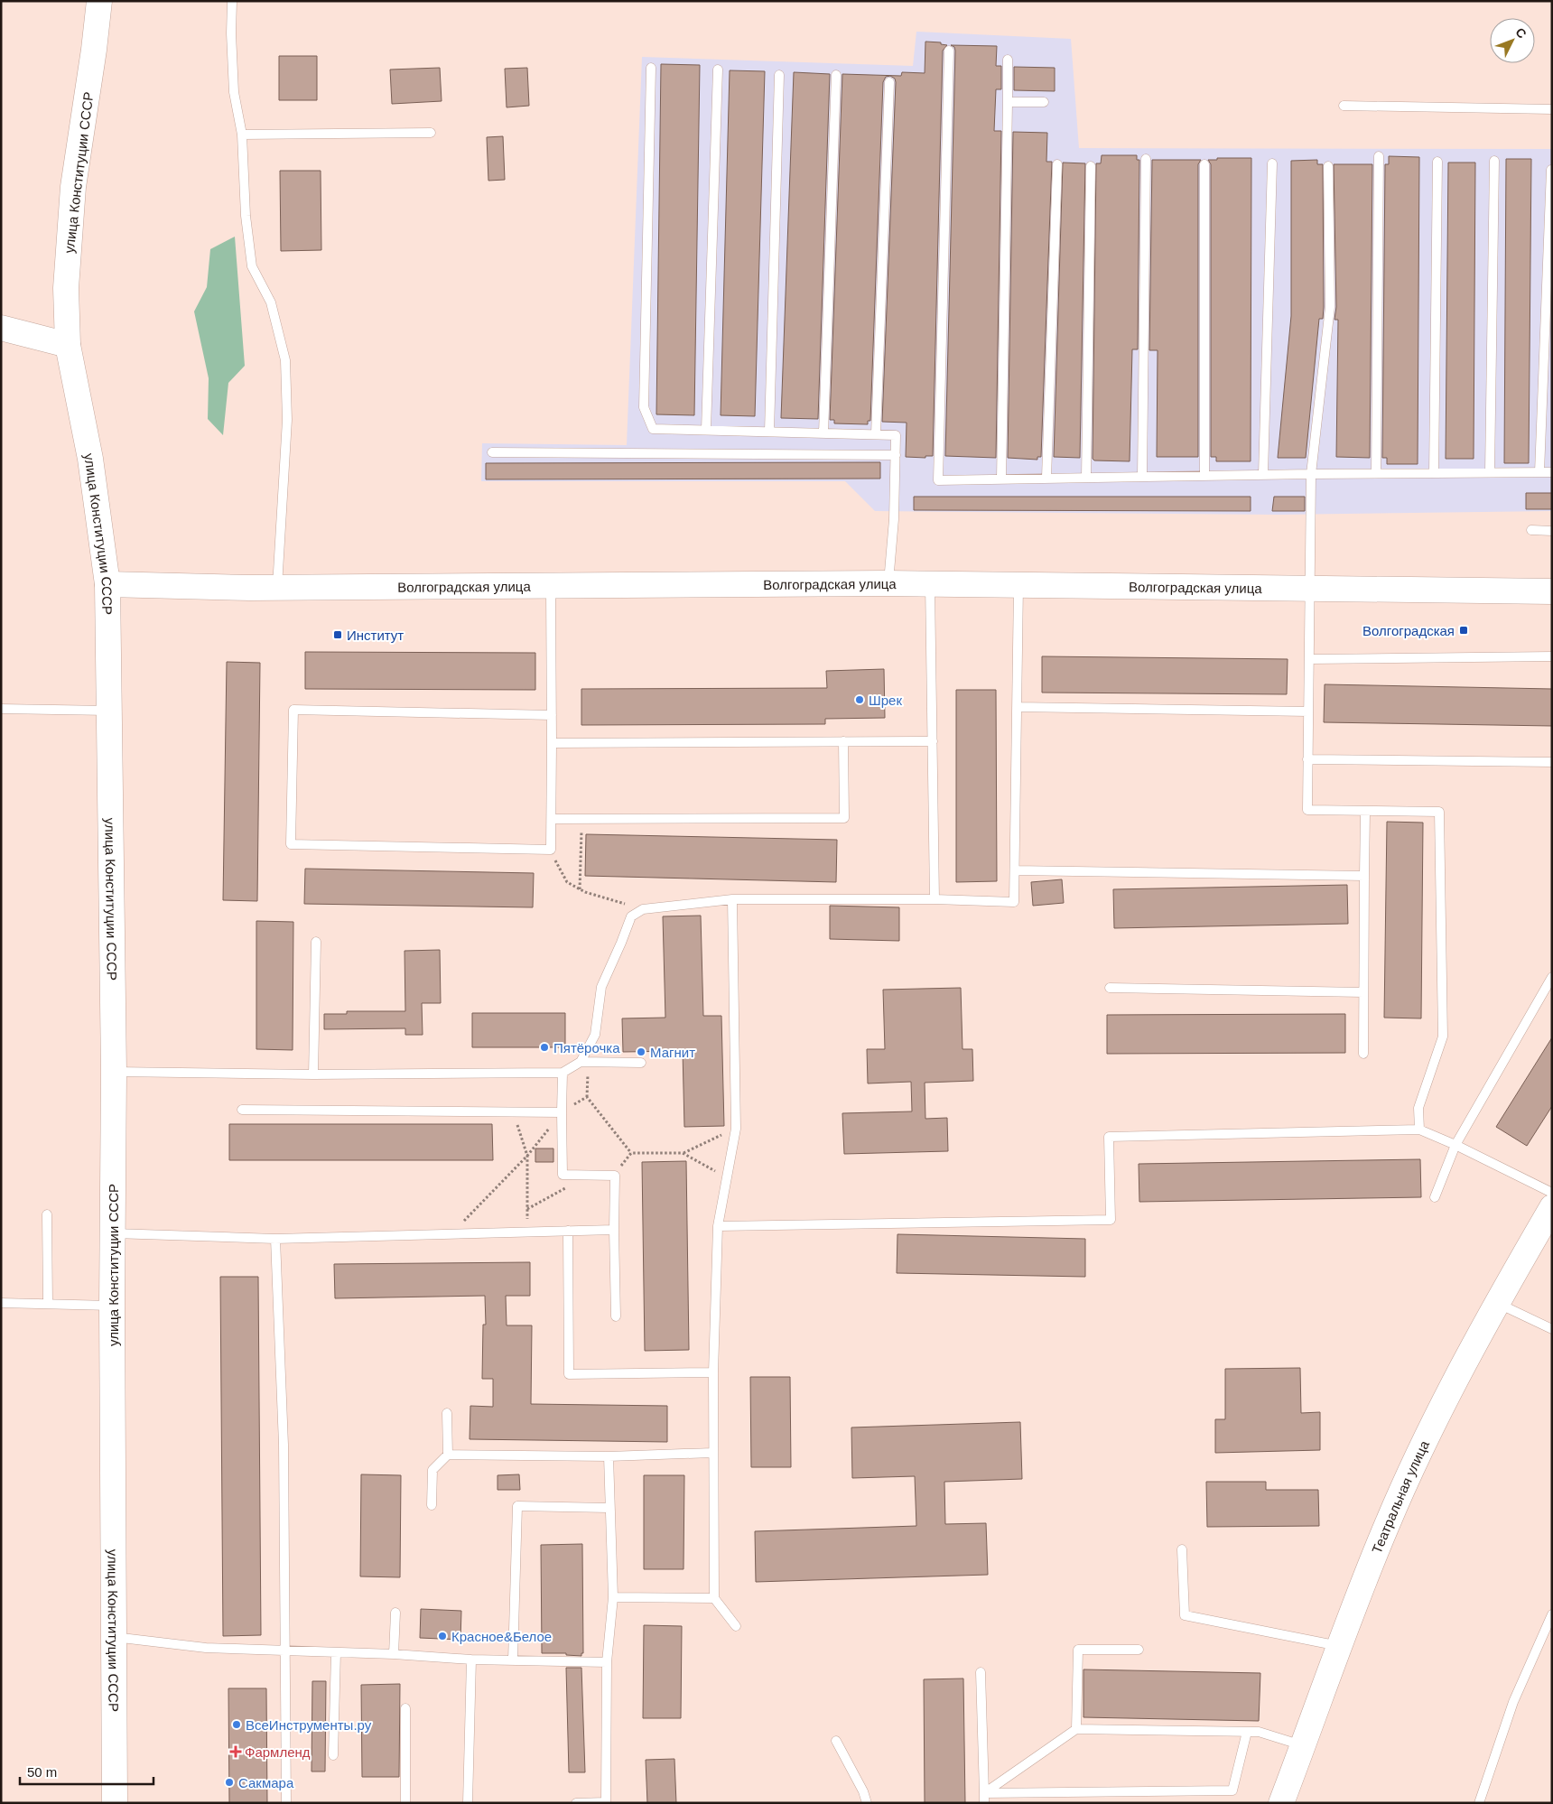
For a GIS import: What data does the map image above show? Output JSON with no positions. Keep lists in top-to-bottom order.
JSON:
{
  "streets": {
    "main road": ["улица Конституции СССР", "Волгоградская улица", "Театральная улица"]
  },
  "crossings": [
    ["улица Конституции СССР", "Волгоградская улица"]
  ],
  "places": {
    "transit": ["Волгоградская", "Институт"],
    "other": [
      "Шрек",
      "Пятёрочка",
      "Магнит",
      "Красное&Белое",
      "ВсеИнструменты.ру",
      "Сакмара"
    ],
    "health": ["Фармленд"]
  },
  "scale_bar": "50 m",
  "north": "top right"
}
